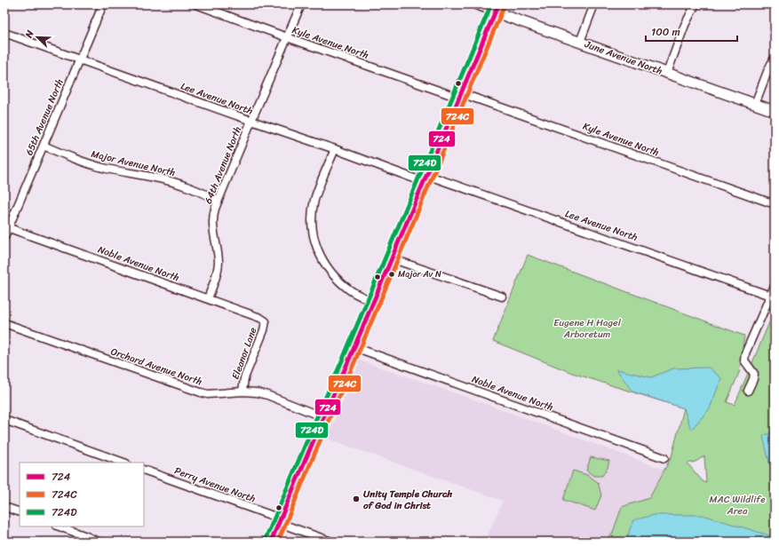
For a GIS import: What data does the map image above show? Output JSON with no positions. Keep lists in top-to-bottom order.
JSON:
{
  "streets": {
    "street": [
      "Kyle Avenue North",
      "June Avenue North",
      "Lee Avenue North",
      "65th Avenue North",
      "Major Avenue North",
      "64th Avenue North",
      "Noble Avenue North",
      "Eleanor Lane",
      "Orchard Avenue North",
      "Perry Avenue North"
    ]
  },
  "crossings": [
    ["Kyle Avenue North", "64th Avenue North"],
    ["Lee Avenue North", "65th Avenue North"],
    ["Lee Avenue North", "64th Avenue North"],
    ["65th Avenue North", "Major Avenue North"],
    ["65th Avenue North", "Noble Avenue North"],
    ["Major Avenue North", "64th Avenue North"],
    ["64th Avenue North", "Noble Avenue North"],
    ["Noble Avenue North", "Eleanor Lane"],
    ["Eleanor Lane", "Orchard Avenue North"]
  ],
  "parks": ["Eugene H Hagel Arboretum", "MAC Wildlife Area"],
  "places": ["Major Av N", "Unity Temple Church of God in Christ"],
  "lines": ["transit line 724", "transit line 724D", "transit line 724C"],
  "legend": ["724", "724C", "724D"],
  "scale_bar": "100 m",
  "north": "top left"
}
